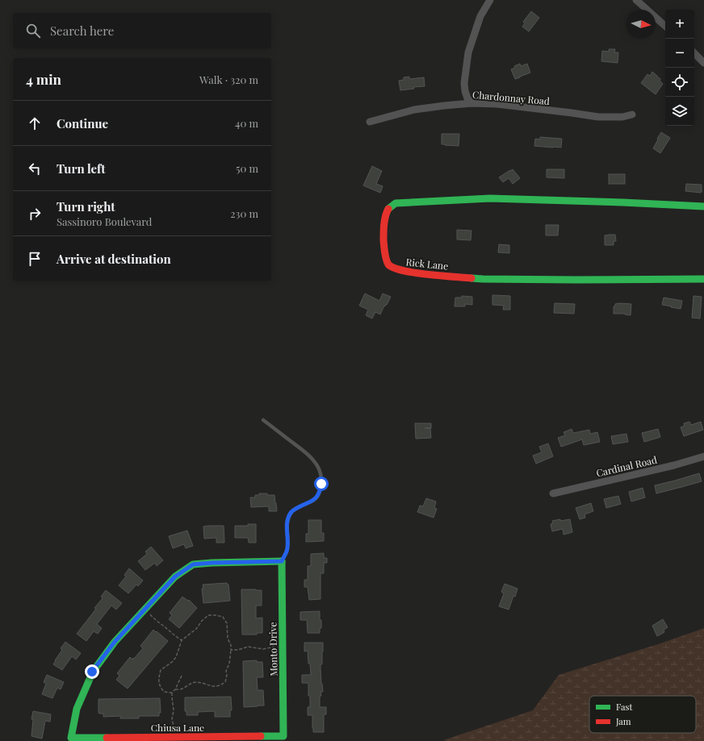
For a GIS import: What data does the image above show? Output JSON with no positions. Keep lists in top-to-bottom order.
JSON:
{
  "streets": {
    "street": [
      "Chardonnay Road",
      "Rick Lane",
      "Cardinal Road",
      "Monto Drive",
      "Chiusa Lane"
    ]
  },
  "crossings": [
    ["Monto Drive", "Chiusa Lane"]
  ],
  "legend": ["Fast", "Jam"],
  "north": "right",
  "page": {
    "map_buttons": ["+", "−"],
    "search": "Search here",
    "heading": ["4 min", "Walk · 320 m"],
    "list": [
      ["Continue", "40 m"],
      ["Turn left", "50 m"],
      ["Turn right", "Sassinoro Boulevard", "230 m"],
      "Arrive at destination"
    ]
  }
}
